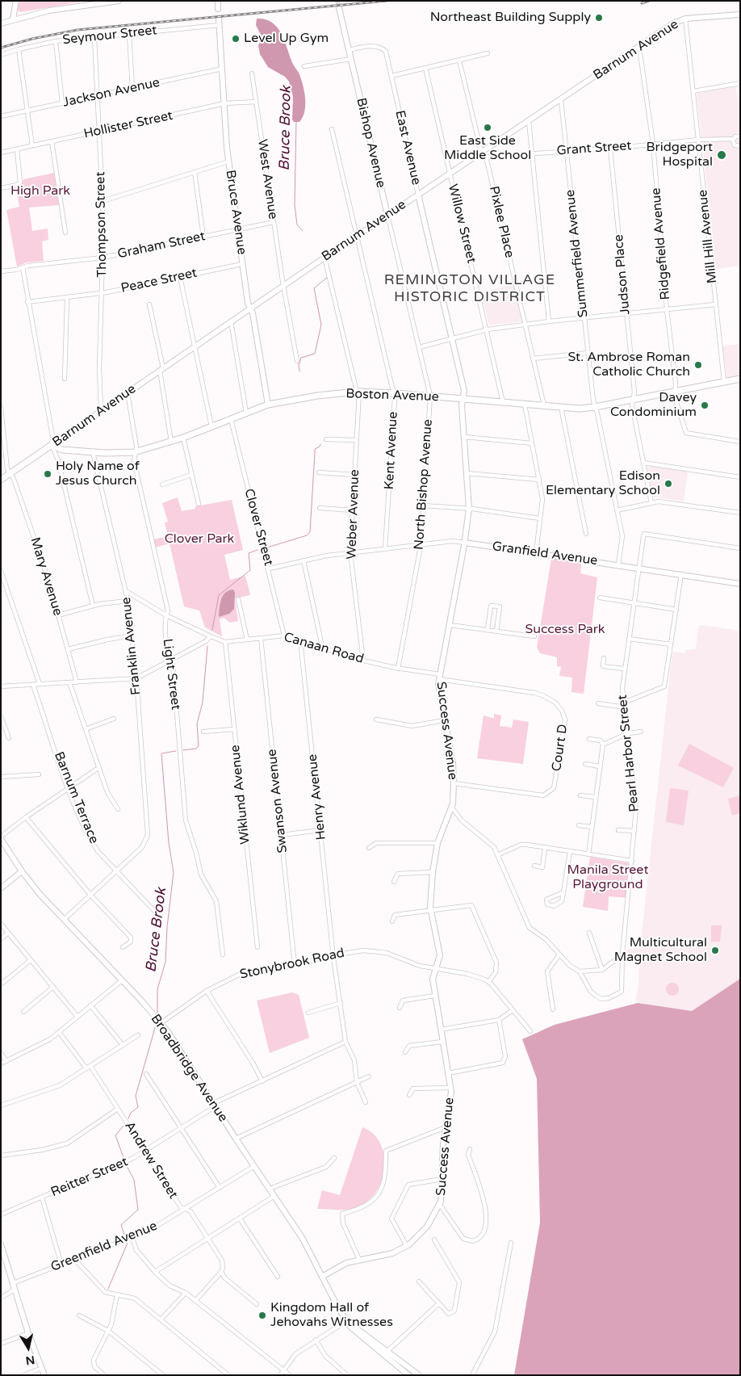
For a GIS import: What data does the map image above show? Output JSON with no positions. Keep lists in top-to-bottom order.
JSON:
{
  "streets": {
    "main road": ["Barnum Avenue", "Boston Avenue"],
    "street": [
      "Seymour Street",
      "Jackson Avenue",
      "Hollister Street",
      "Bishop Avenue",
      "East Avenue",
      "Grant Street",
      "West Avenue",
      "Bruce Avenue",
      "Pixlee Place",
      "Willow Street",
      "Thompson Street",
      "Mill Hill Avenue",
      "Ridgefield Avenue",
      "Graham Street",
      "Summerfield Avenue",
      "Judson Place",
      "Peace Street",
      "Kent Avenue",
      "North Bishop Avenue",
      "Weber Avenue",
      "Clover Street",
      "Granfield Avenue",
      "Mary Avenue",
      "Franklin Avenue",
      "Canaan Road",
      "Light Street",
      "Success Avenue",
      "Court D",
      "Pearl Harbor Street",
      "Wiklund Avenue",
      "Henry Avenue",
      "Barnum Terrace",
      "Swanson Avenue",
      "Stonybrook Road",
      "Broadbridge Avenue",
      "Andrew Street",
      "Reitter Street",
      "Greenfield Avenue"
    ]
  },
  "crossings": [
    ["Seymour Street", "Bruce Avenue"],
    ["Seymour Street", "Thompson Street"],
    ["Barnum Avenue", "Bishop Avenue"],
    ["Barnum Avenue", "East Avenue"],
    ["Barnum Avenue", "West Avenue"],
    ["Barnum Avenue", "Bruce Avenue"],
    ["Barnum Avenue", "Willow Street"],
    ["Barnum Avenue", "Thompson Street"],
    ["Barnum Avenue", "Mill Hill Avenue"],
    ["Barnum Avenue", "Ridgefield Avenue"],
    ["Barnum Avenue", "Summerfield Avenue"],
    ["Barnum Avenue", "Boston Avenue"],
    ["Barnum Avenue", "Kent Avenue"],
    ["Barnum Avenue", "Weber Avenue"],
    ["Barnum Avenue", "Mary Avenue"],
    ["Barnum Avenue", "Light Street"],
    ["Jackson Avenue", "Bruce Avenue"],
    ["Jackson Avenue", "Thompson Street"],
    ["Hollister Street", "West Avenue"],
    ["Hollister Street", "Bruce Avenue"],
    ["Hollister Street", "Thompson Street"],
    ["Bishop Avenue", "East Avenue"],
    ["Bishop Avenue", "Boston Avenue"],
    ["Bishop Avenue", "North Bishop Avenue"],
    ["East Avenue", "Boston Avenue"],
    ["East Avenue", "Success Avenue"],
    ["Grant Street", "Pixlee Place"],
    ["Grant Street", "Mill Hill Avenue"],
    ["Grant Street", "Ridgefield Avenue"],
    ["Grant Street", "Summerfield Avenue"],
    ["Grant Street", "Judson Place"],
    ["West Avenue", "Graham Street"],
    ["Bruce Avenue", "Graham Street"],
    ["Bruce Avenue", "Peace Street"],
    ["Bruce Avenue", "Boston Avenue"],
    ["Pixlee Place", "Boston Avenue"],
    ["Willow Street", "Boston Avenue"],
    ["Thompson Street", "Graham Street"],
    ["Thompson Street", "Peace Street"],
    ["Mill Hill Avenue", "Boston Avenue"],
    ["Ridgefield Avenue", "Boston Avenue"],
    ["Summerfield Avenue", "Boston Avenue"],
    ["Summerfield Avenue", "Granfield Avenue"],
    ["Judson Place", "Boston Avenue"],
    ["Boston Avenue", "Kent Avenue"],
    ["Boston Avenue", "North Bishop Avenue"],
    ["Boston Avenue", "Weber Avenue"],
    ["Boston Avenue", "Clover Street"],
    ["Boston Avenue", "Franklin Avenue"],
    ["Boston Avenue", "Light Street"],
    ["Boston Avenue", "Success Avenue"],
    ["Kent Avenue", "Granfield Avenue"],
    ["North Bishop Avenue", "Granfield Avenue"],
    ["North Bishop Avenue", "Canaan Road"],
    ["Weber Avenue", "Granfield Avenue"],
    ["Weber Avenue", "Canaan Road"],
    ["Clover Street", "Granfield Avenue"],
    ["Clover Street", "Canaan Road"],
    ["Granfield Avenue", "Success Avenue"],
    ["Granfield Avenue", "Pearl Harbor Street"],
    ["Franklin Avenue", "Canaan Road"],
    ["Franklin Avenue", "Barnum Terrace"],
    ["Canaan Road", "Light Street"],
    ["Canaan Road", "Success Avenue"],
    ["Canaan Road", "Court D"],
    ["Canaan Road", "Wiklund Avenue"],
    ["Canaan Road", "Henry Avenue"],
    ["Canaan Road", "Swanson Avenue"],
    ["Success Avenue", "Court D"],
    ["Success Avenue", "Pearl Harbor Street"],
    ["Success Avenue", "Stonybrook Road"],
    ["Success Avenue", "Broadbridge Avenue"],
    ["Henry Avenue", "Stonybrook Road"],
    ["Henry Avenue", "Reitter Street"],
    ["Swanson Avenue", "Stonybrook Road"],
    ["Stonybrook Road", "Broadbridge Avenue"],
    ["Broadbridge Avenue", "Reitter Street"],
    ["Broadbridge Avenue", "Greenfield Avenue"],
    ["Andrew Street", "Reitter Street"],
    ["Andrew Street", "Greenfield Avenue"]
  ],
  "districts": ["REMINGTON VILLAGE HISTORIC DISTRICT"],
  "water": ["Bruce Brook"],
  "parks": [
    "High Park",
    "Clover Park",
    "Success Park",
    "Manila Street Playground"
  ],
  "places": [
    "Northeast Building Supply",
    "Level Up Gym",
    "East Side Middle School",
    "Bridgeport Hospital",
    "St. Ambrose Roman Catholic Church",
    "Davey Condominium",
    "Holy Name of Jesus Church",
    "Edison Elementary School",
    "Multicultural Magnet School",
    "Kingdom Hall of Jehovahs Witnesses"
  ],
  "north": "bottom"
}
